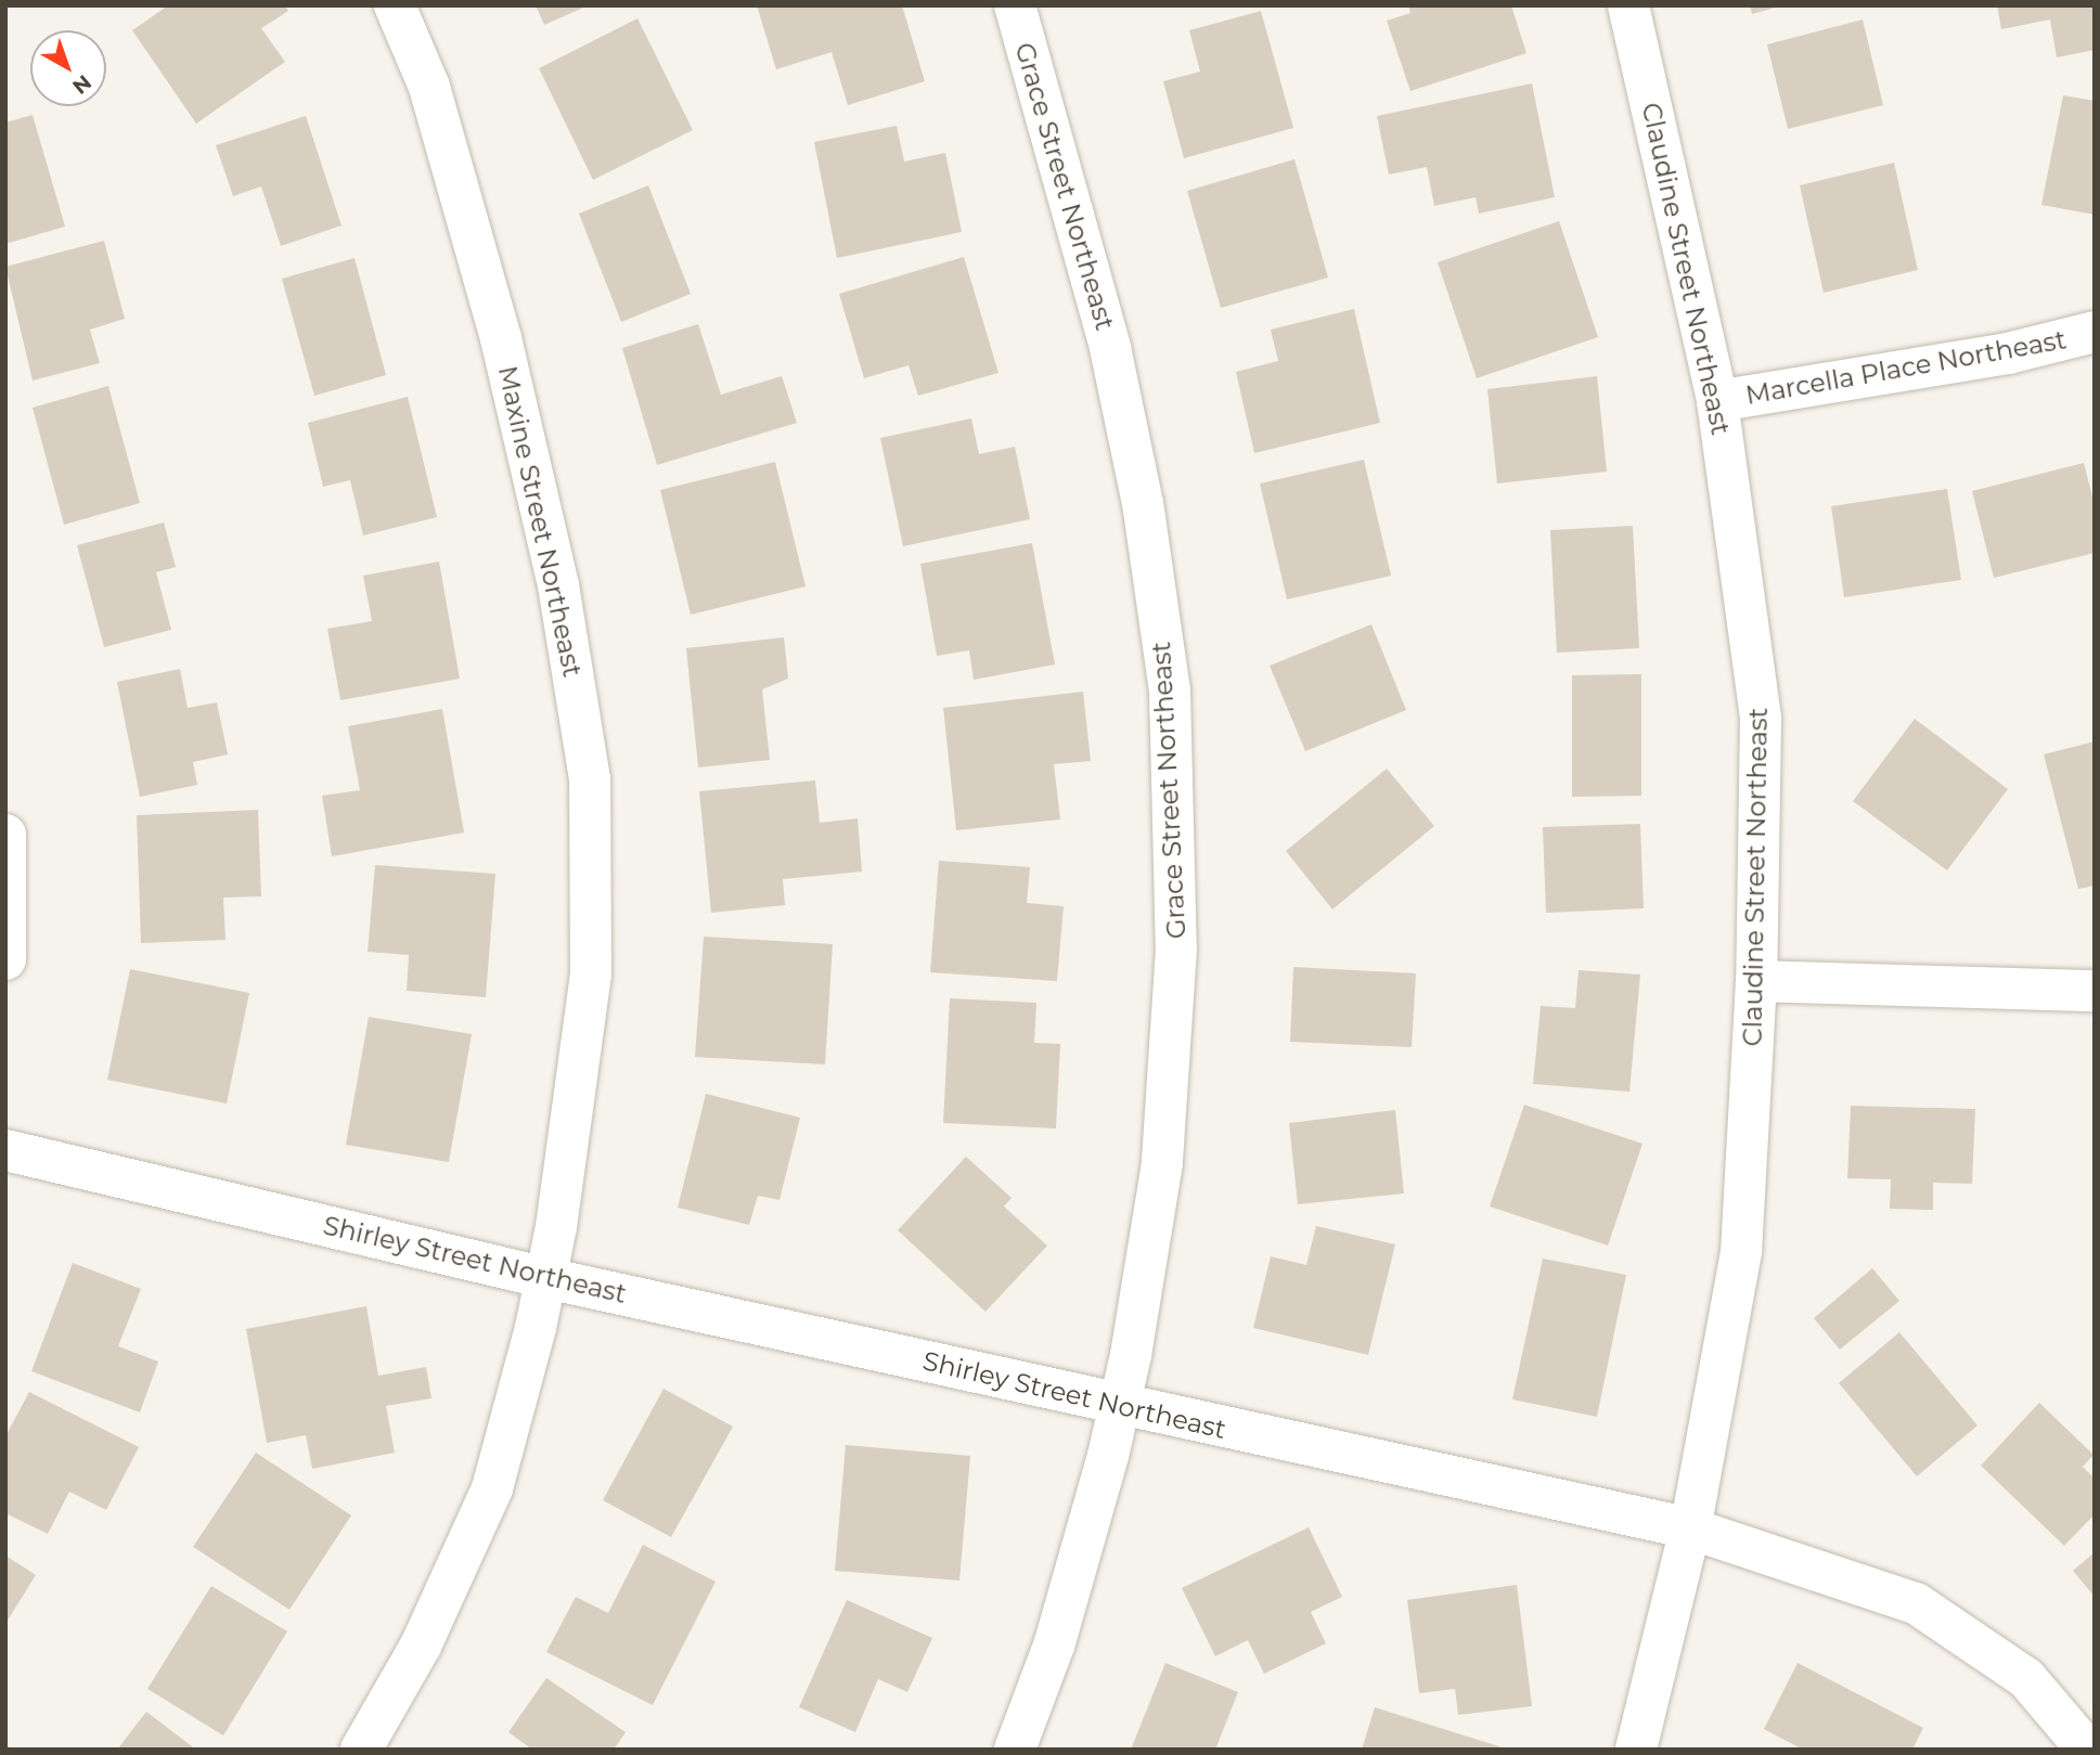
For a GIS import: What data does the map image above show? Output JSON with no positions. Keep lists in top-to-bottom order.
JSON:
{
  "streets": {
    "street": [
      "Grace Street Northeast",
      "Claudine Street Northeast",
      "Marcella Place Northeast",
      "Maxine Street Northeast",
      "Shirley Street Northeast"
    ]
  },
  "crossings": [
    ["Grace Street Northeast", "Shirley Street Northeast"],
    ["Claudine Street Northeast", "Marcella Place Northeast"],
    ["Claudine Street Northeast", "Shirley Street Northeast"],
    ["Maxine Street Northeast", "Shirley Street Northeast"]
  ],
  "north": "bottom right"
}
